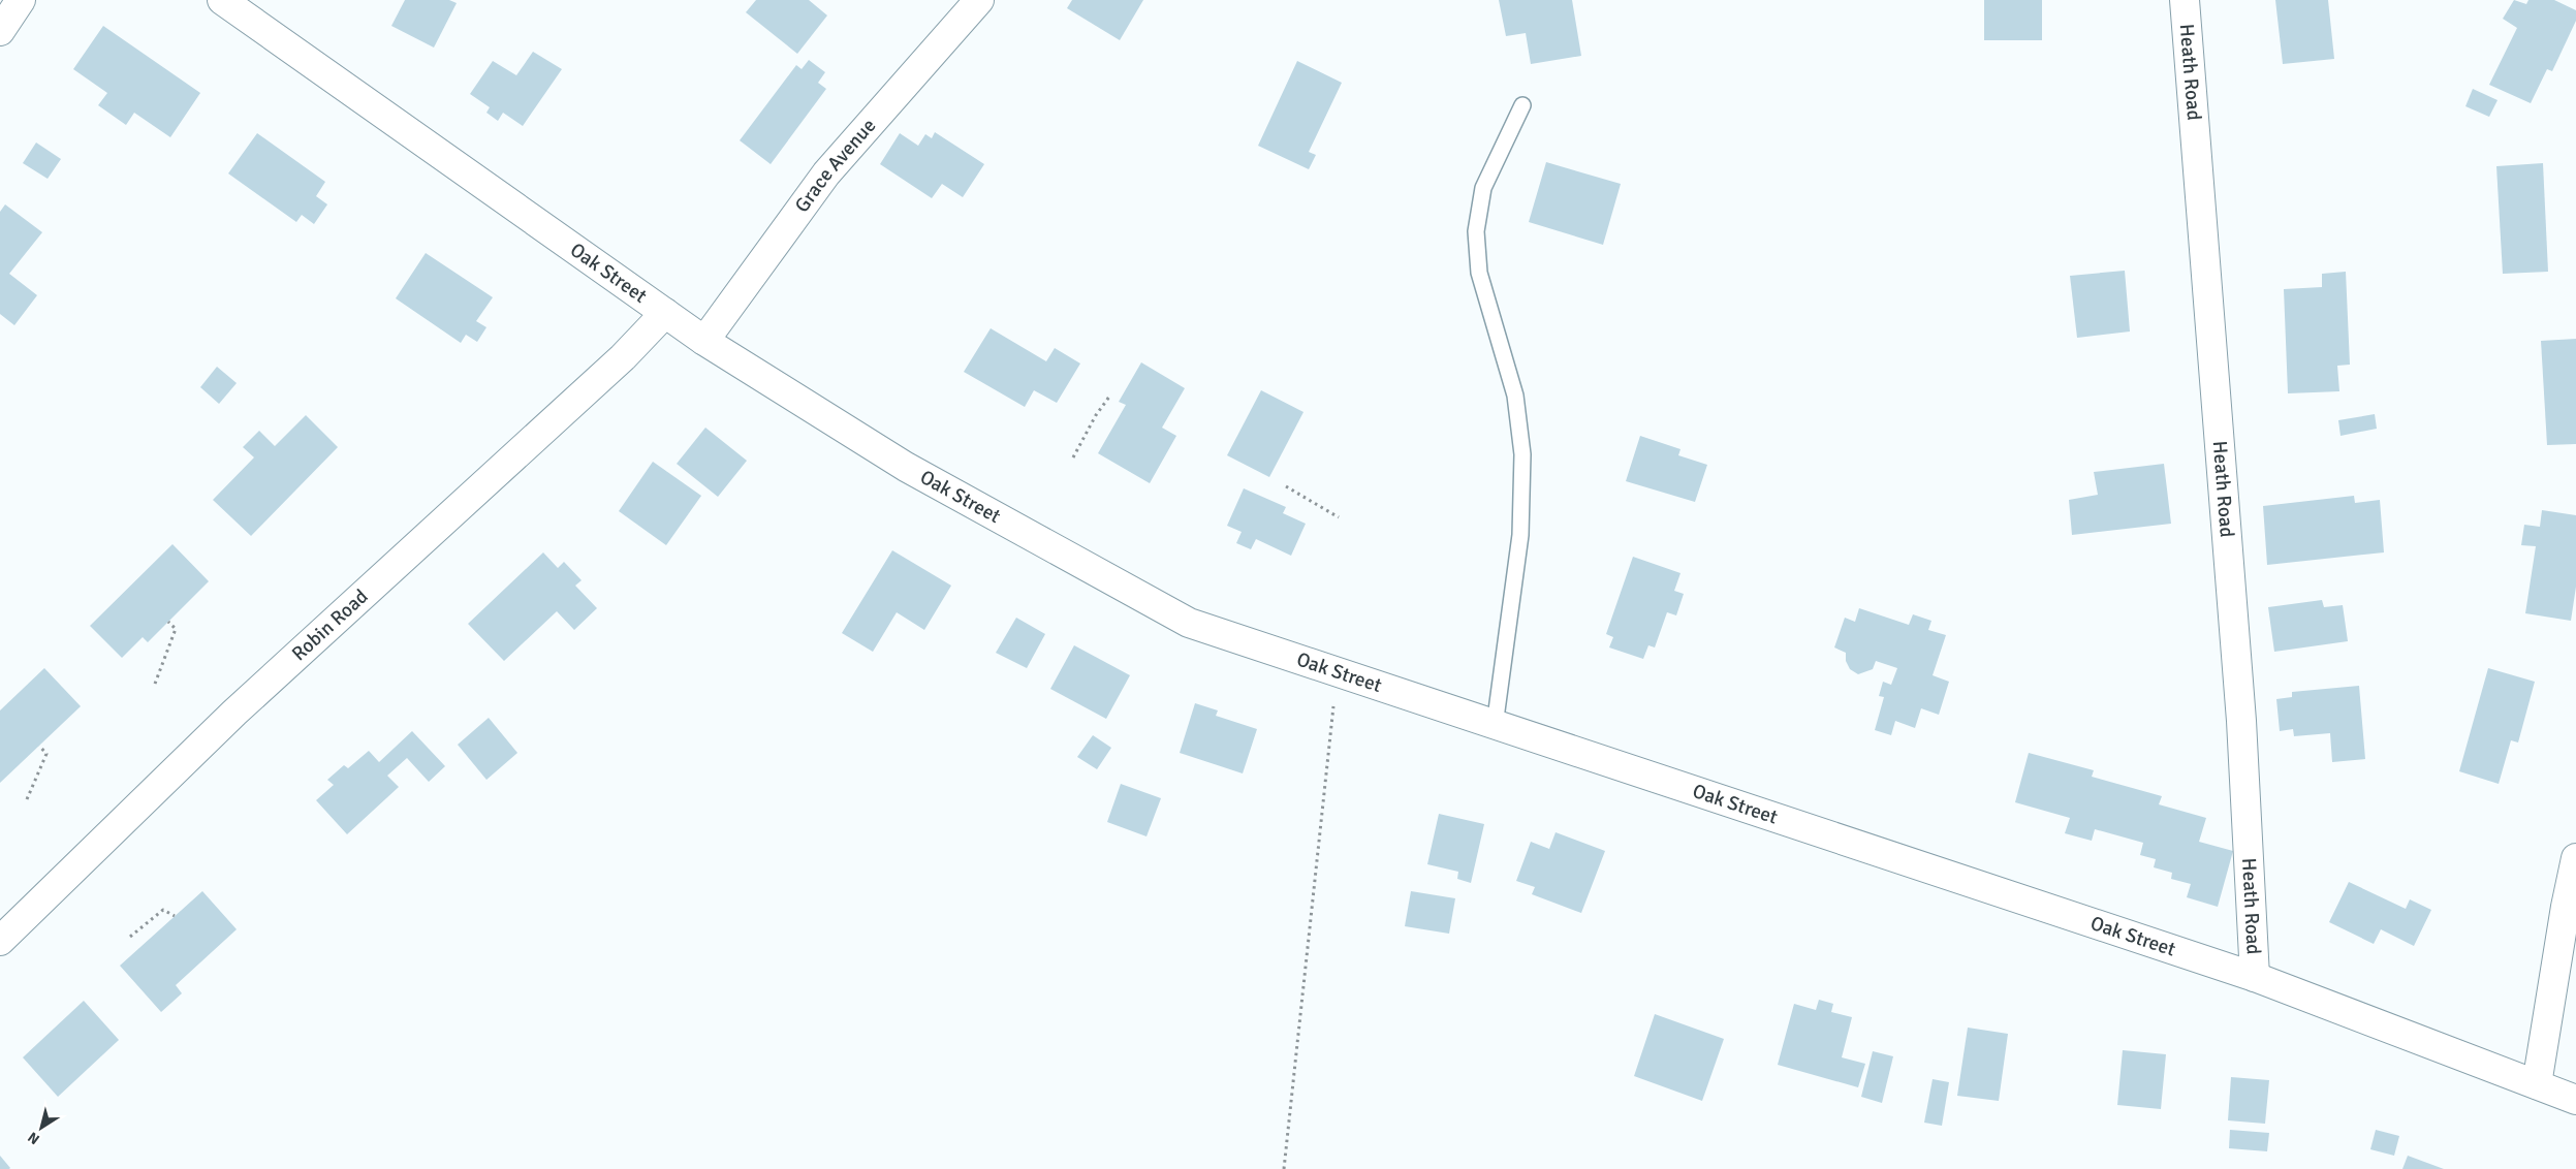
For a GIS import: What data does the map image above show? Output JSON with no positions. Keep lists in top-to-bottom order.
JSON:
{
  "streets": {
    "street": [
      "Heath Road",
      "Grace Avenue",
      "Oak Street",
      "Robin Road"
    ]
  },
  "crossings": [
    ["Heath Road", "Oak Street"],
    ["Grace Avenue", "Oak Street"],
    ["Oak Street", "Robin Road"]
  ],
  "north": "bottom left"
}
